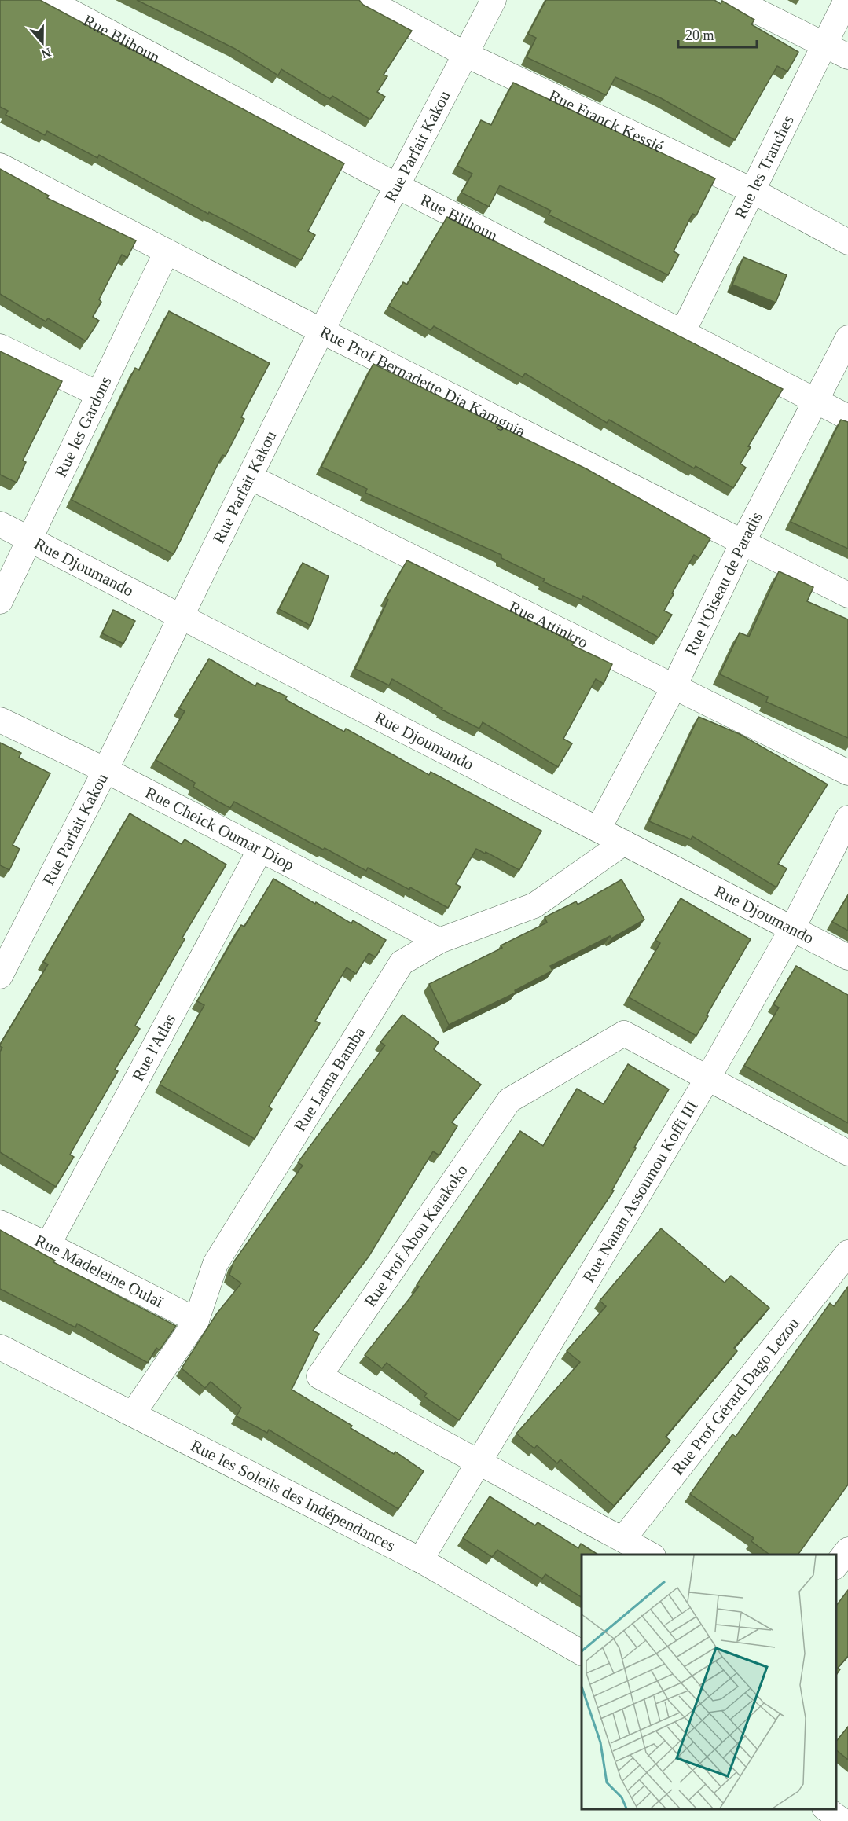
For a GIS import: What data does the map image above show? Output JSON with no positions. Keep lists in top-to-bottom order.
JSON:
{
  "streets": {
    "street": [
      "Rue Blihoun",
      "Rue Franck Kessié",
      "Rue Parfait Kakou",
      "Rue les Tranches",
      "Rue Prof Bernadette Dia Kamgnia",
      "Rue les Gardons",
      "Rue Djoumando",
      "Rue l'Oiseau de Paradis",
      "Rue Attinkro",
      "Rue Cheick Oumar Diop",
      "Rue l'Atlas",
      "Rue Lama Bamba",
      "Rue Nanan Assoumou Koffi III",
      "Rue Prof Abou Karakoko",
      "Rue Madeleine Oulaï",
      "Rue Prof Gérard Dago Lezou",
      "Rue les Soleils des Indépendances"
    ]
  },
  "crossings": [
    ["Rue Blihoun", "Rue Parfait Kakou"],
    ["Rue Blihoun", "Rue les Tranches"],
    ["Rue Blihoun", "Rue l'Oiseau de Paradis"],
    ["Rue Franck Kessié", "Rue Parfait Kakou"],
    ["Rue Franck Kessié", "Rue les Tranches"],
    ["Rue Parfait Kakou", "Rue Prof Bernadette Dia Kamgnia"],
    ["Rue Parfait Kakou", "Rue Djoumando"],
    ["Rue Parfait Kakou", "Rue Attinkro"],
    ["Rue Parfait Kakou", "Rue Cheick Oumar Diop"],
    ["Rue Prof Bernadette Dia Kamgnia", "Rue les Gardons"],
    ["Rue Prof Bernadette Dia Kamgnia", "Rue l'Oiseau de Paradis"],
    ["Rue les Gardons", "Rue Djoumando"],
    ["Rue Djoumando", "Rue l'Oiseau de Paradis"],
    ["Rue Djoumando", "Rue Lama Bamba"],
    ["Rue Djoumando", "Rue Nanan Assoumou Koffi III"],
    ["Rue l'Oiseau de Paradis", "Rue Attinkro"],
    ["Rue Cheick Oumar Diop", "Rue l'Atlas"],
    ["Rue Cheick Oumar Diop", "Rue Lama Bamba"],
    ["Rue l'Atlas", "Rue Madeleine Oulaï"],
    ["Rue Lama Bamba", "Rue Madeleine Oulaï"],
    ["Rue Lama Bamba", "Rue les Soleils des Indépendances"],
    ["Rue Nanan Assoumou Koffi III", "Rue Prof Abou Karakoko"],
    ["Rue Nanan Assoumou Koffi III", "Rue les Soleils des Indépendances"],
    ["Rue Prof Abou Karakoko", "Rue Prof Gérard Dago Lezou"]
  ],
  "scale_bar": "20 m",
  "north": "bottom"
}
